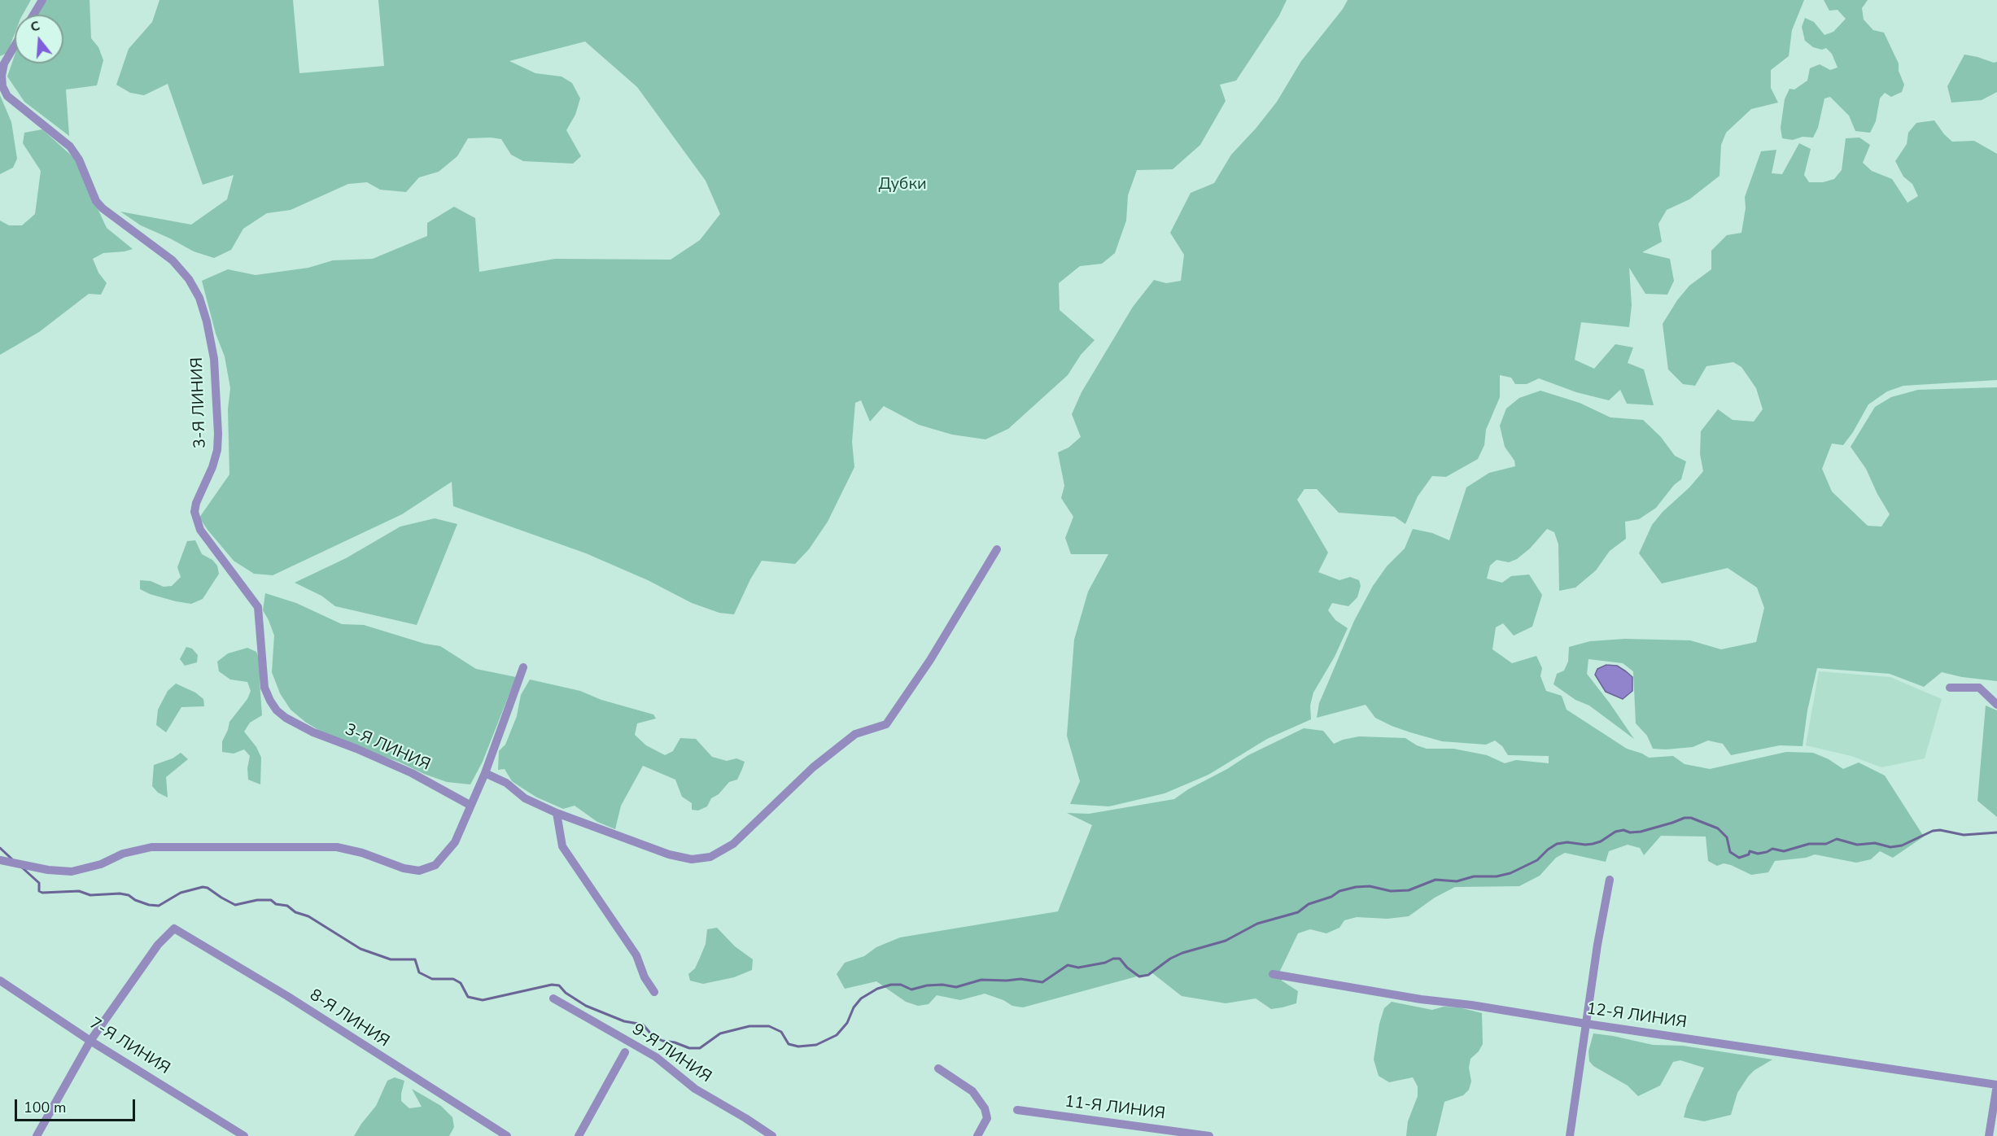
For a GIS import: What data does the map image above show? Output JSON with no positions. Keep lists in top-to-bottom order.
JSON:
{
  "streets": {
    "street": [
      "3-Я ЛИНИЯ",
      "12-Я ЛИНИЯ",
      "8-Я ЛИНИЯ",
      "7-Я ЛИНИЯ",
      "9-Я ЛИНИЯ",
      "11-Я ЛИНИЯ"
    ]
  },
  "crossings": [
    ["8-Я ЛИНИЯ", "7-Я ЛИНИЯ"]
  ],
  "parks": ["Дубки"],
  "scale_bar": "100 m",
  "north": "top"
}
